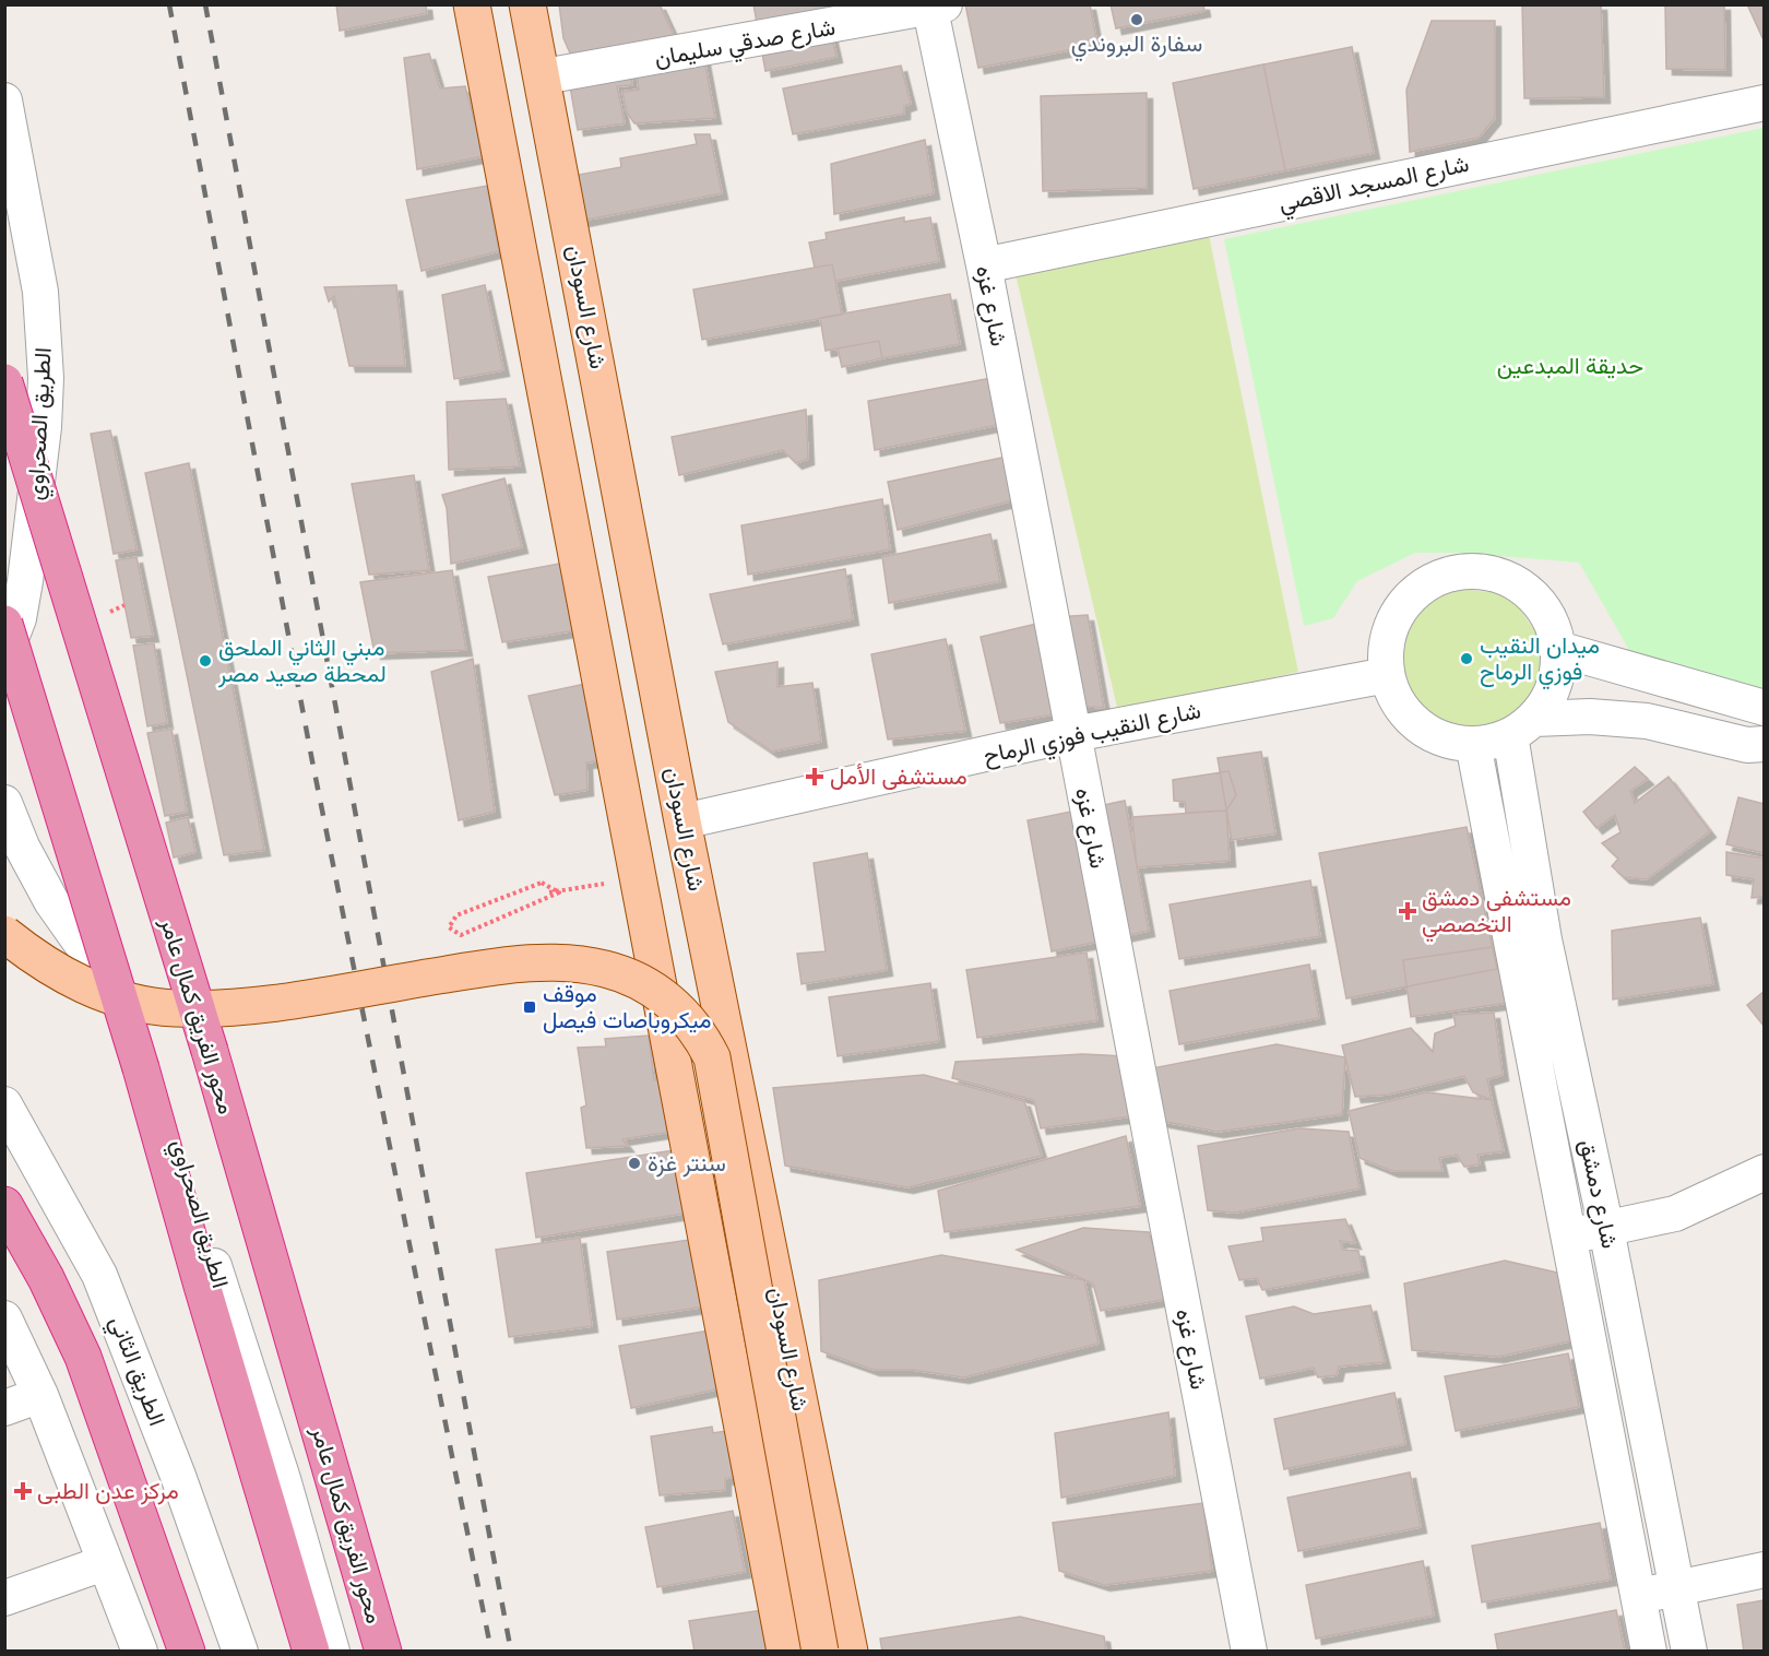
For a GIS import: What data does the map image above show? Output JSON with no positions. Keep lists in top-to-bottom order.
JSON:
{
  "streets": {
    "highway": ["محور الفريق كمال عامر"],
    "main road": ["شارع السودان"],
    "street": [
      "شارع صدقي سليمان",
      "شارع المسجد الاقصي",
      "شارع غزه",
      "الطريق الصحراوي",
      "شارع النقيب فوزي الرماح",
      "شارع دمشق",
      "الطريق الثاني"
    ]
  },
  "crossings": [
    ["شارع صدقي سليمان", "شارع غزه"],
    ["شارع صدقي سليمان", "شارع السودان"],
    ["شارع المسجد الاقصي", "شارع غزه"],
    ["شارع غزه", "شارع النقيب فوزي الرماح"],
    ["شارع السودان", "شارع النقيب فوزي الرماح"],
    ["شارع النقيب فوزي الرماح", "شارع دمشق"]
  ],
  "parks": ["حديقة المبدعين"],
  "places": {
    "other": [
      "سفارة البروندي",
      "ميدان النقيب فوزي الرماح",
      "مبني الثاني الملحق لمحطة صعيد مصر",
      "سنتر غزة"
    ],
    "health": ["مستشفى الأمل", "مستشفى دمشق التخصصي", "مركز عدن الطبى"],
    "transit": ["موقف ميكروباصات فيصل"]
  }
}
